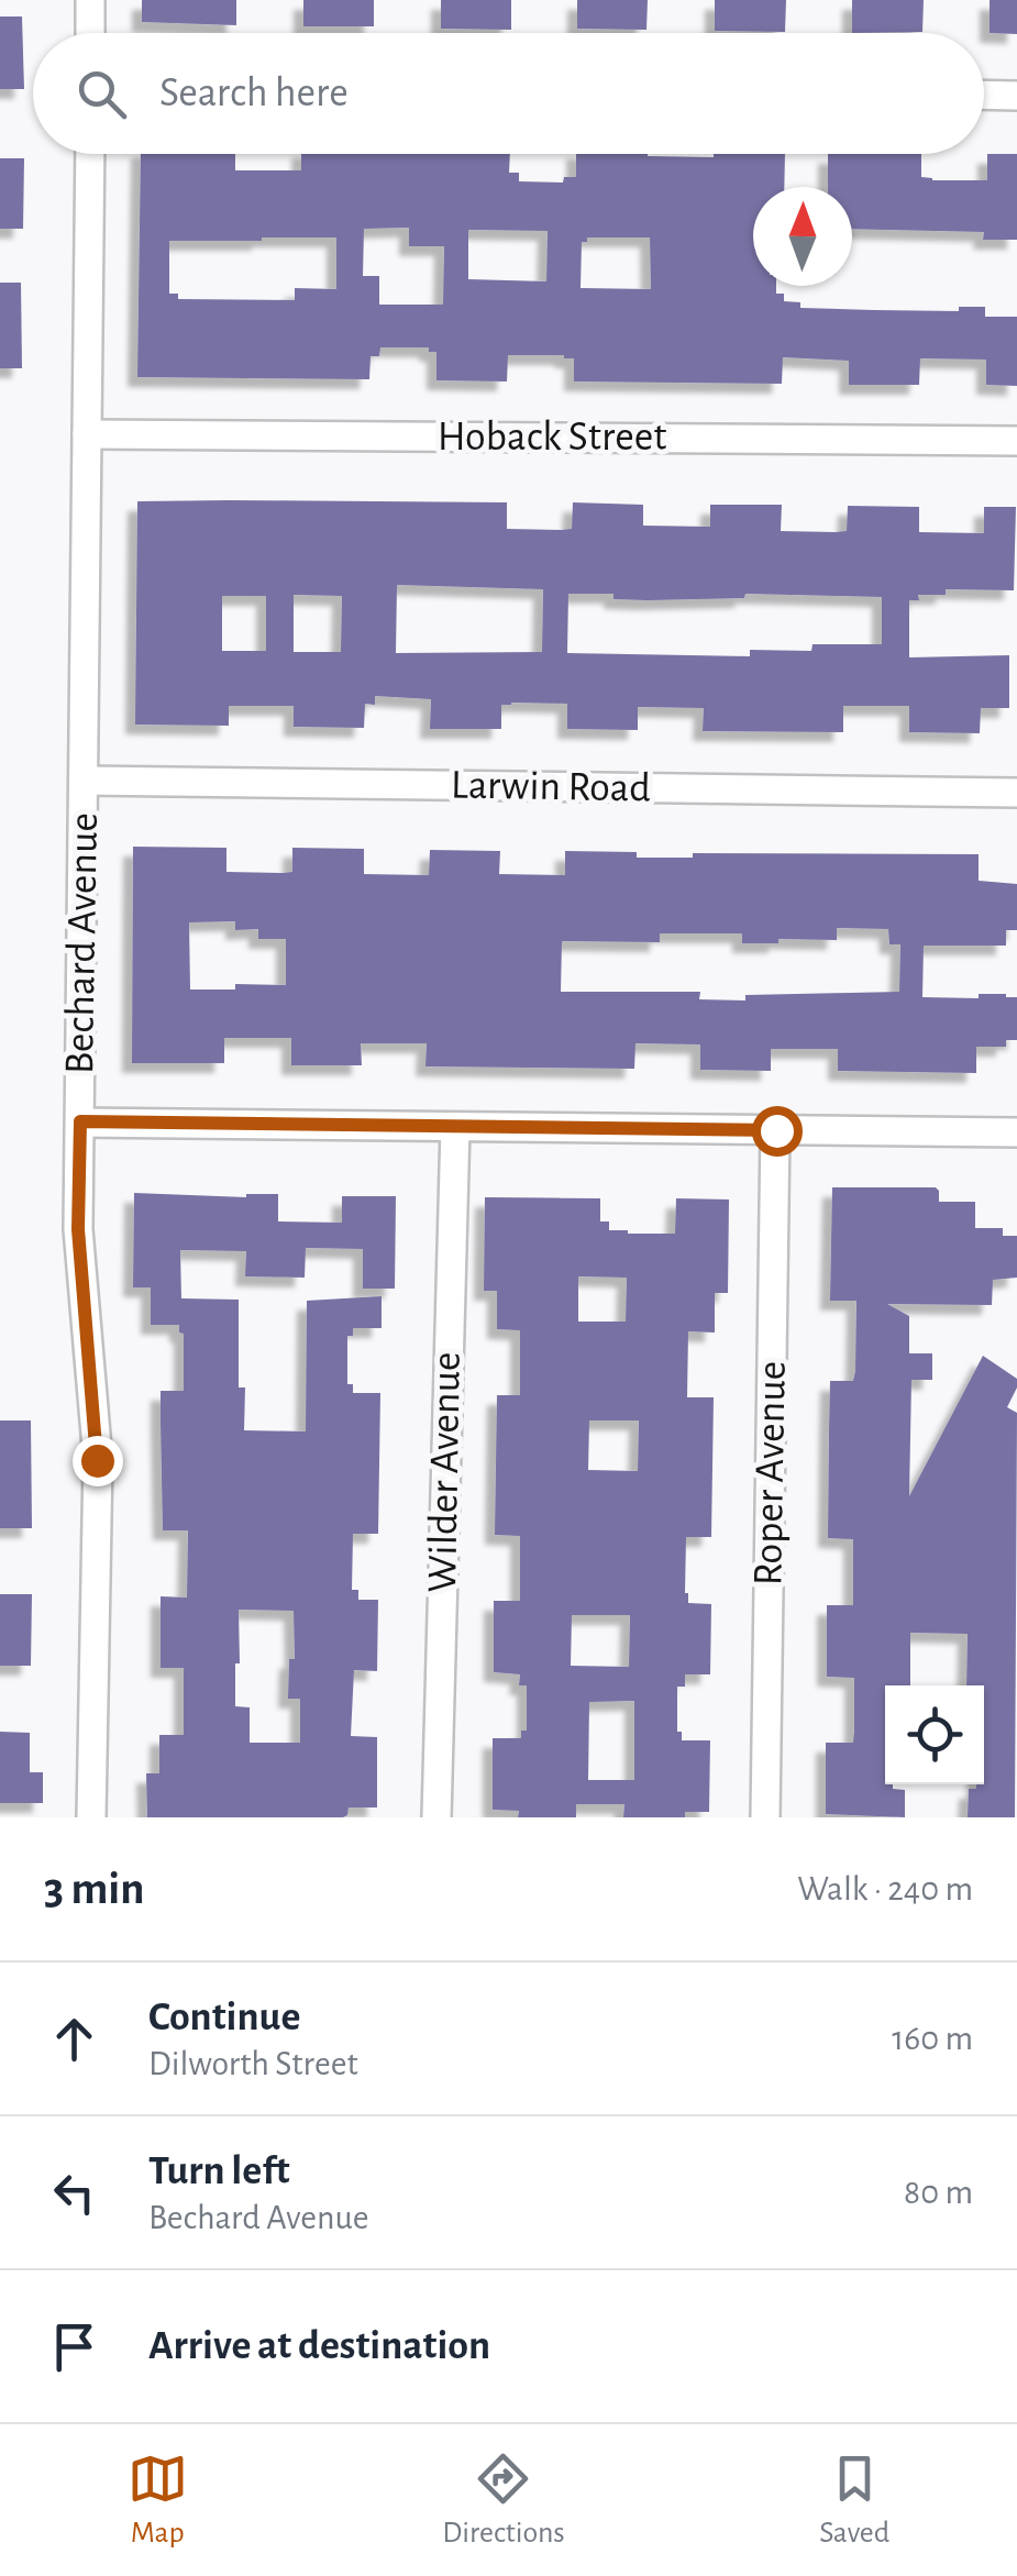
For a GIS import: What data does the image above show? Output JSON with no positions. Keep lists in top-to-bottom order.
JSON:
{
  "streets": {
    "street": [
      "Hoback Street",
      "Larwin Road",
      "Bechard Avenue",
      "Wilder Avenue",
      "Roper Avenue"
    ]
  },
  "crossings": [
    ["Hoback Street", "Bechard Avenue"],
    ["Larwin Road", "Bechard Avenue"]
  ],
  "north": "top",
  "page": {
    "search": "Search here",
    "heading": ["3 min", "Walk · 240 m"],
    "list": [
      ["Continue", "Dilworth Street", "160 m"],
      ["Turn left", "Bechard Avenue", "80 m"],
      "Arrive at destination"
    ],
    "nav": ["Map", "Directions", "Saved"]
  }
}
